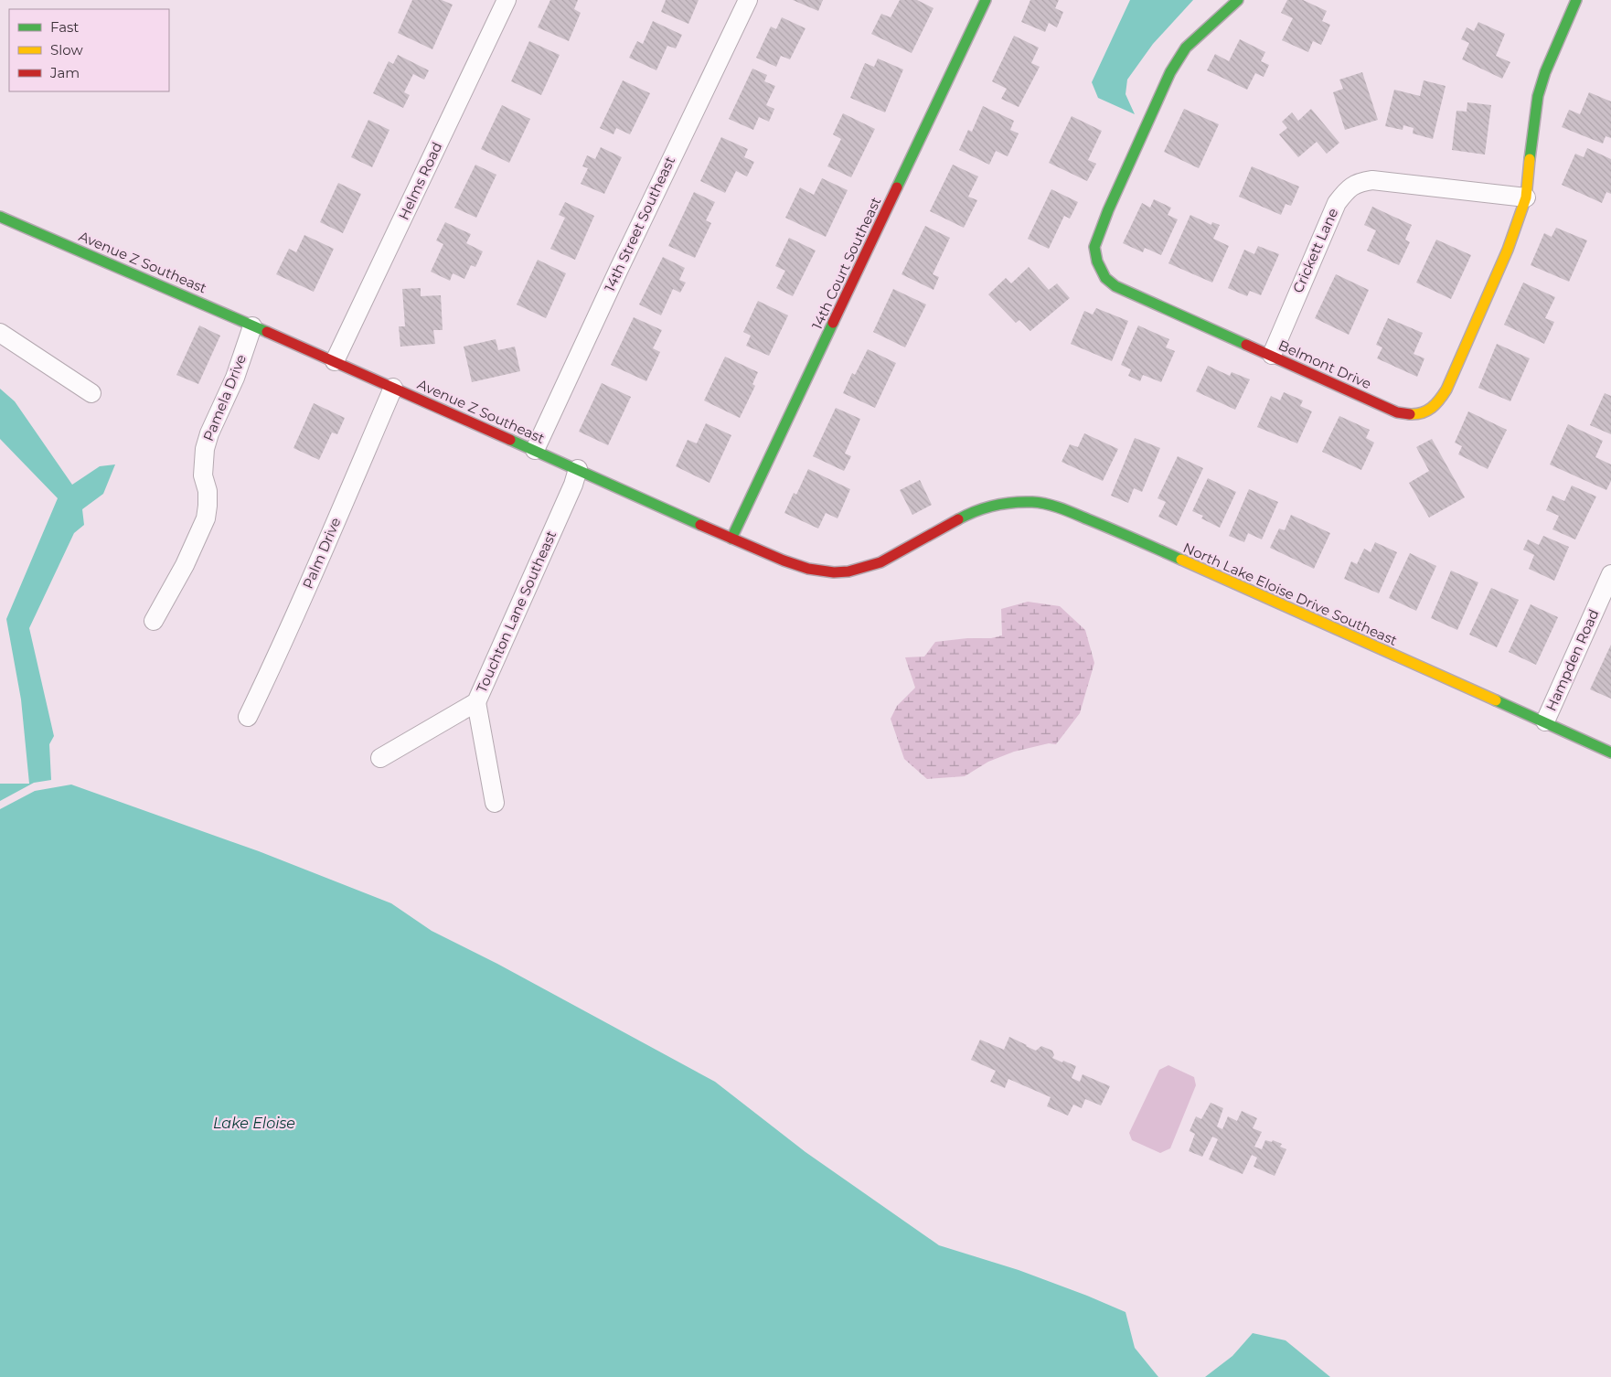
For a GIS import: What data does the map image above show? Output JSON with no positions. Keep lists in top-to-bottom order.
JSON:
{
  "streets": {
    "street": [
      "Helms Road",
      "14th Street Southeast",
      "Crickett Lane",
      "Avenue Z Southeast",
      "14th Court Southeast",
      "Belmont Drive",
      "Pamela Drive",
      "Palm Drive",
      "North Lake Eloise Drive Southeast",
      "Touchton Lane Southeast",
      "Hampden Road"
    ]
  },
  "crossings": [
    ["Helms Road", "Avenue Z Southeast"],
    ["14th Street Southeast", "Avenue Z Southeast"],
    ["Crickett Lane", "Belmont Drive"],
    ["Avenue Z Southeast", "14th Court Southeast"],
    ["Avenue Z Southeast", "Pamela Drive"],
    ["Avenue Z Southeast", "Palm Drive"],
    ["Avenue Z Southeast", "North Lake Eloise Drive Southeast"],
    ["Avenue Z Southeast", "Touchton Lane Southeast"],
    ["North Lake Eloise Drive Southeast", "Hampden Road"]
  ],
  "water": ["Lake Eloise"],
  "legend": ["Fast", "Slow", "Jam"]
}
